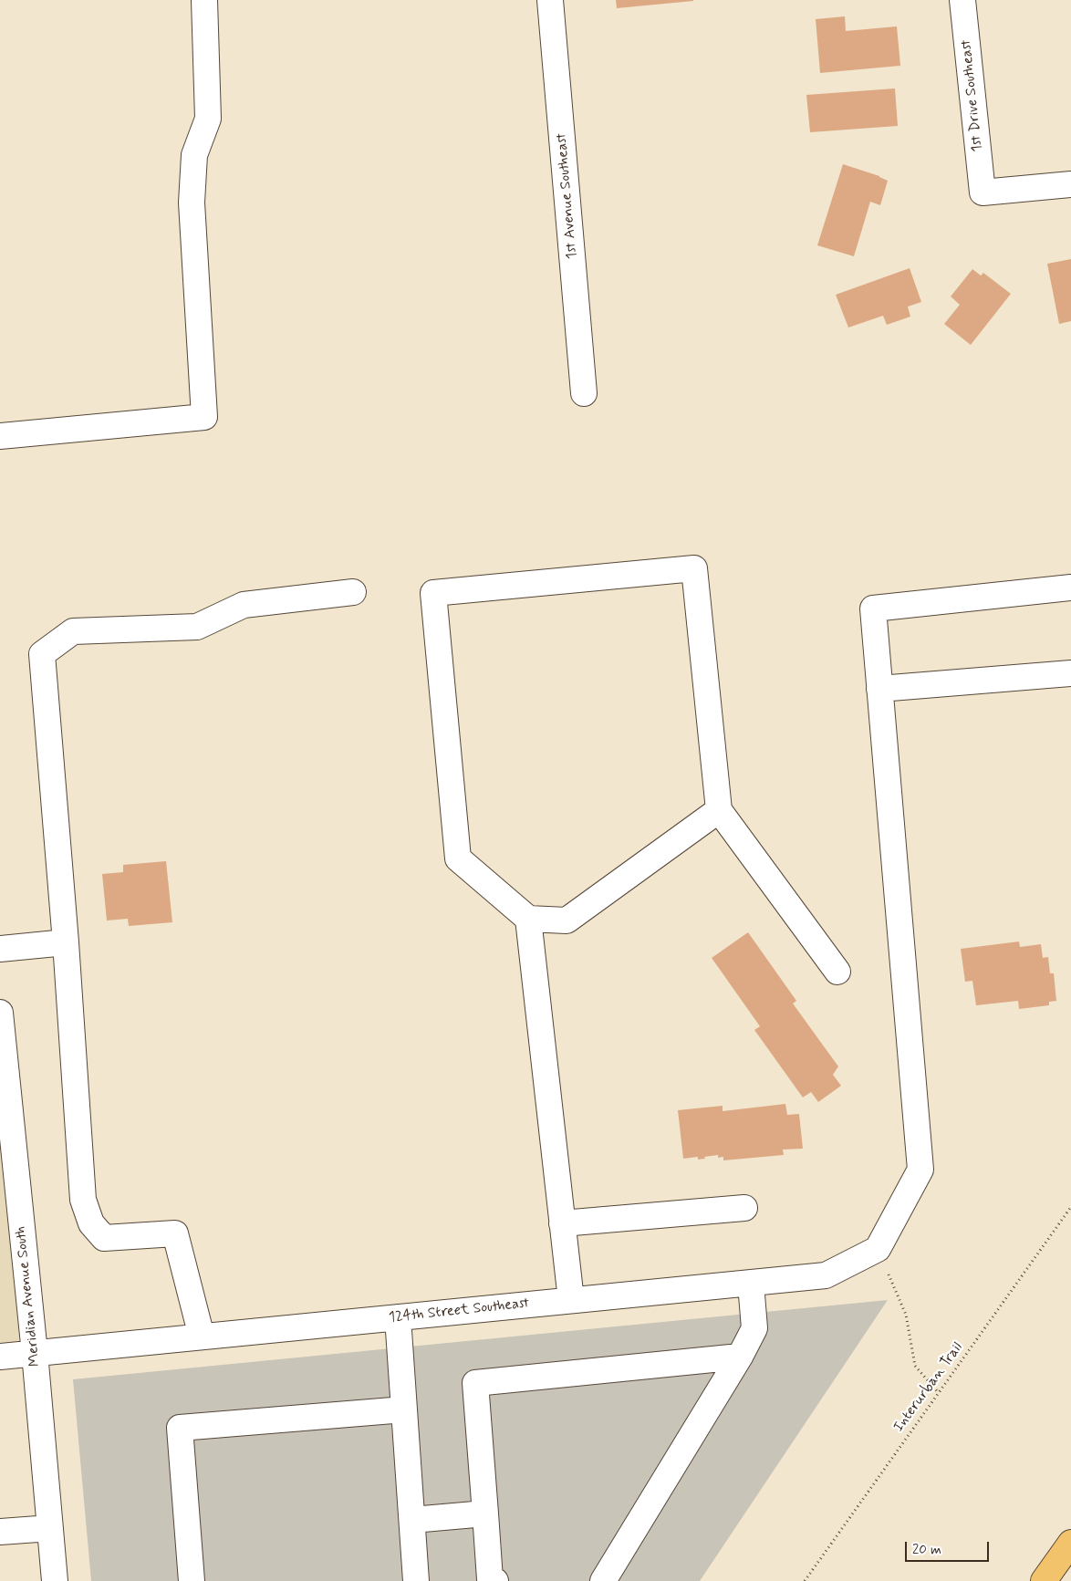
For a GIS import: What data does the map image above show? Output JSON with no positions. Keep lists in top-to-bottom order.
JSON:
{
  "streets": {
    "street": [
      "1st Drive Southeast",
      "1st Avenue Southeast",
      "Meridian Avenue South",
      "124th Street Southeast"
    ],
    "path": ["Interurban Trail"]
  },
  "crossings": [
    ["Meridian Avenue South", "124th Street Southeast"]
  ],
  "scale_bar": "20 m"
}
